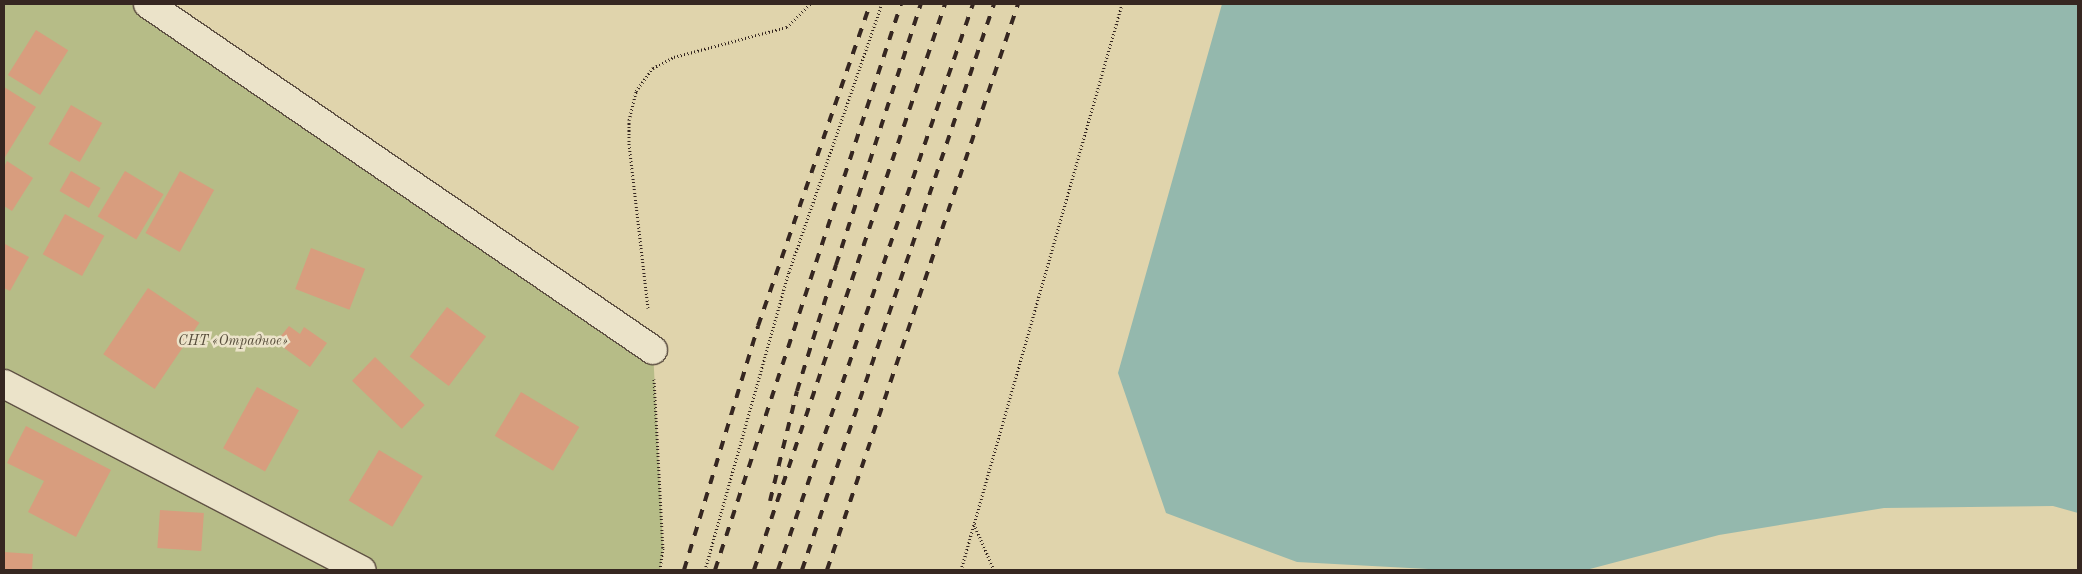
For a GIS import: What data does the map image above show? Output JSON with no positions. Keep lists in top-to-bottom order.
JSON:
{
  "parks": ["СНТ «Отрадное»"]
}
